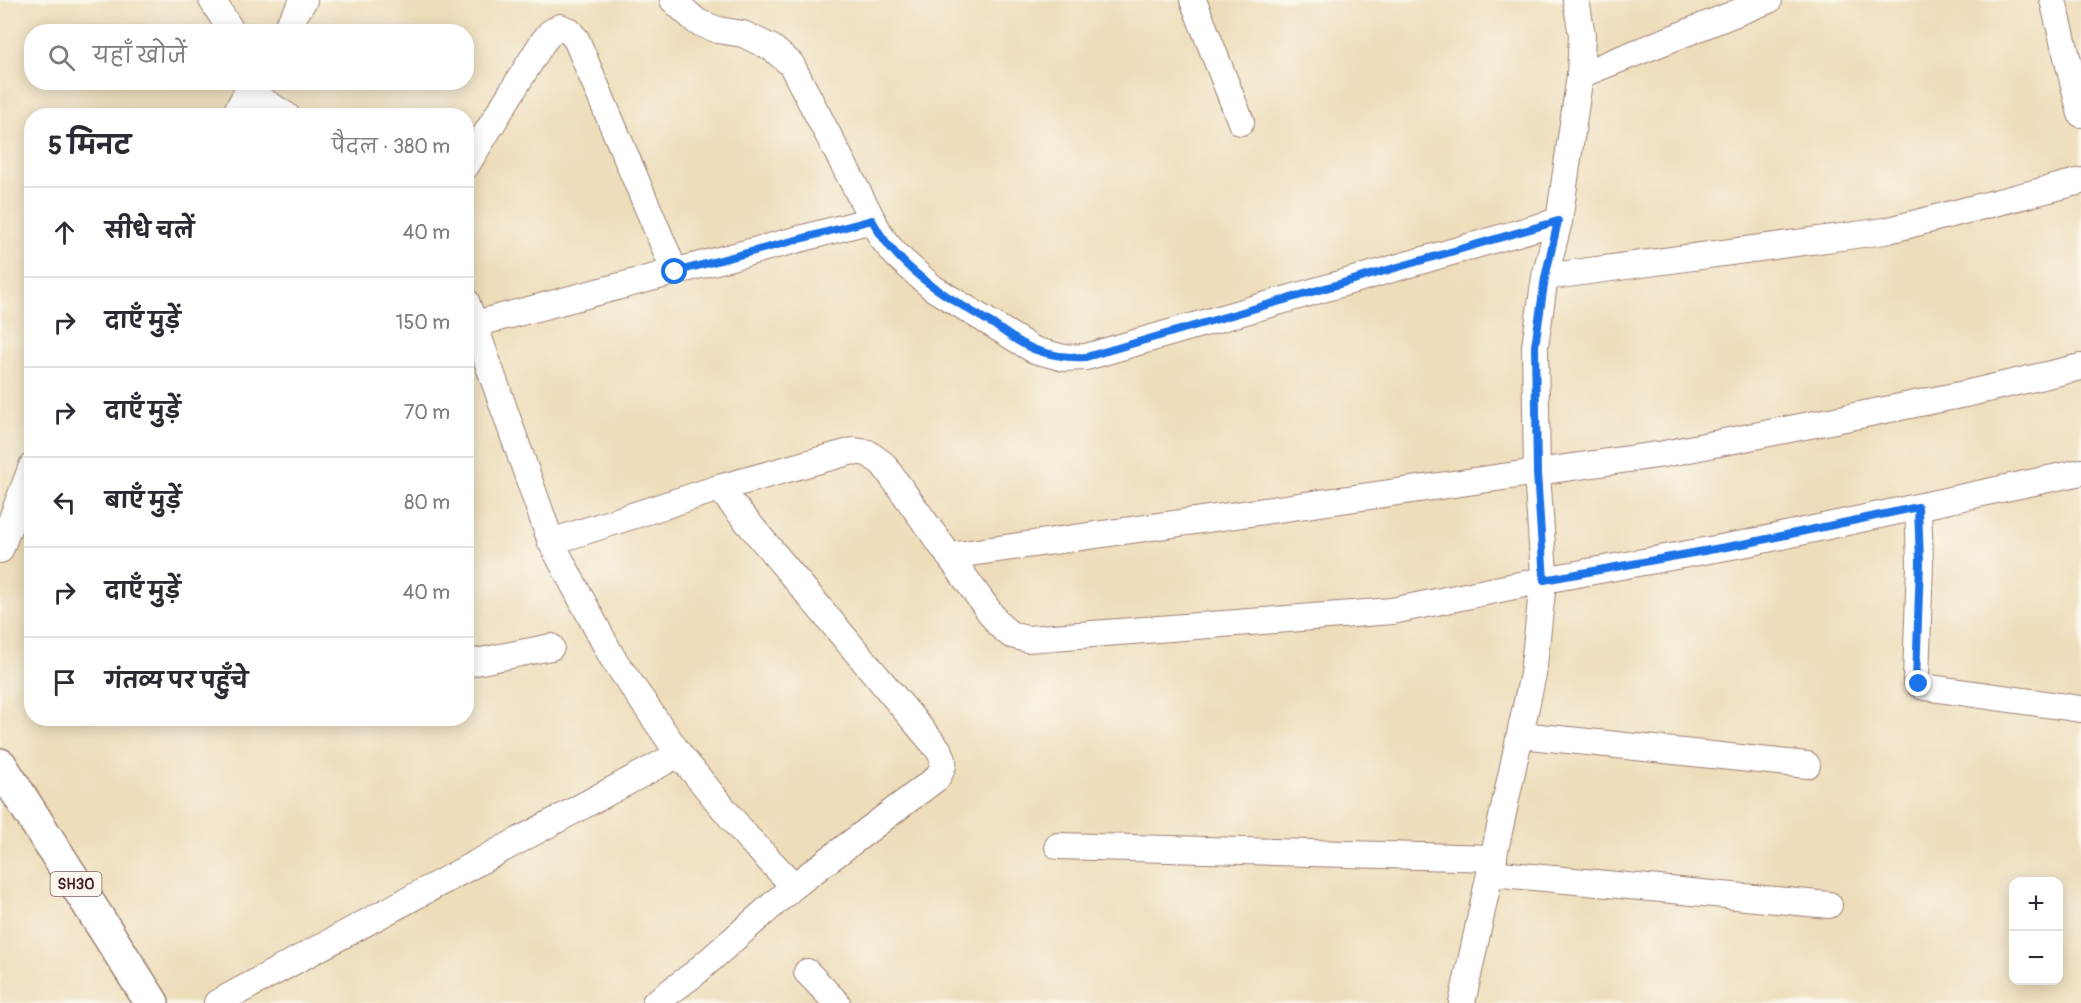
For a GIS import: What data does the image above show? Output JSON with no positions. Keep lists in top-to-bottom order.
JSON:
{
  "streets": {
    "main road": ["SH30"]
  },
  "page": {
    "search": "यहाँ खोजें",
    "heading": ["5 मिनट", "पैदल · 380 m"],
    "list": [
      ["सीधे चलें", "40 m"],
      ["दाएँ मुड़ें", "150 m"],
      ["दाएँ मुड़ें", "70 m"],
      ["बाएँ मुड़ें", "80 m"],
      ["दाएँ मुड़ें", "40 m"],
      "गंतव्य पर पहुँचे"
    ],
    "map_buttons": ["+", "−"]
  }
}
